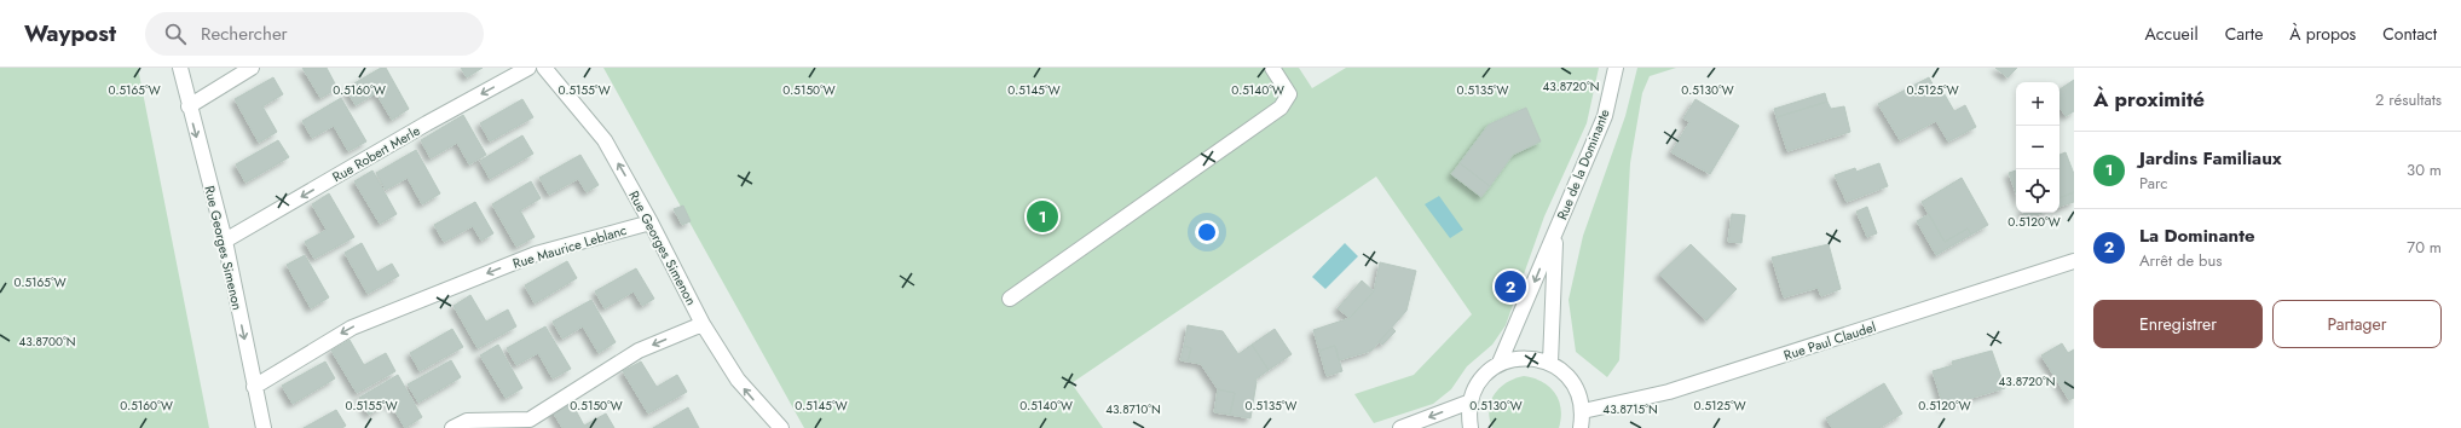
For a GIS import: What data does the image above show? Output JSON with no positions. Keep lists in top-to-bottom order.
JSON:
{
  "streets": {
    "street": [
      "Rue Robert Merle",
      "Rue de la Dominante",
      "Rue Maurice Leblanc",
      "Rue Georges Simenon",
      "Rue Paul Claudel"
    ]
  },
  "crossings": [
    ["Rue Robert Merle", "Rue Georges Simenon"],
    ["Rue Maurice Leblanc", "Rue Georges Simenon"]
  ],
  "one_way": ["Rue Robert Merle", "Rue Maurice Leblanc"],
  "page": {
    "header": "Waypost",
    "search": "Rechercher",
    "nav": [
      "Accueil",
      "Carte",
      "À propos",
      "Contact"
    ],
    "heading": ["À proximité", "2 résultats"],
    "map_buttons": ["+", "−"],
    "list": [
      {
        "mark": "1",
        "name": "Jardins Familiaux",
        "note": "Parc",
        "value": "30 m"
      },
      {
        "mark": "2",
        "name": "La Dominante",
        "note": "Arrêt de bus",
        "value": "70 m"
      }
    ],
    "pins": ["1", "2"],
    "buttons": ["Enregistrer", "Partager"]
  },
  "coordinates": [
    "43.8720°N",
    "0.5145°W",
    "0.5130°W",
    "0.5125°W",
    "0.5165°W",
    "0.5160°W",
    "0.5155°W",
    "0.5150°W",
    "0.5140°W",
    "0.5135°W",
    "0.5120°W",
    "43.8700°N",
    "43.8710°N",
    "43.8715°N"
  ]
}
